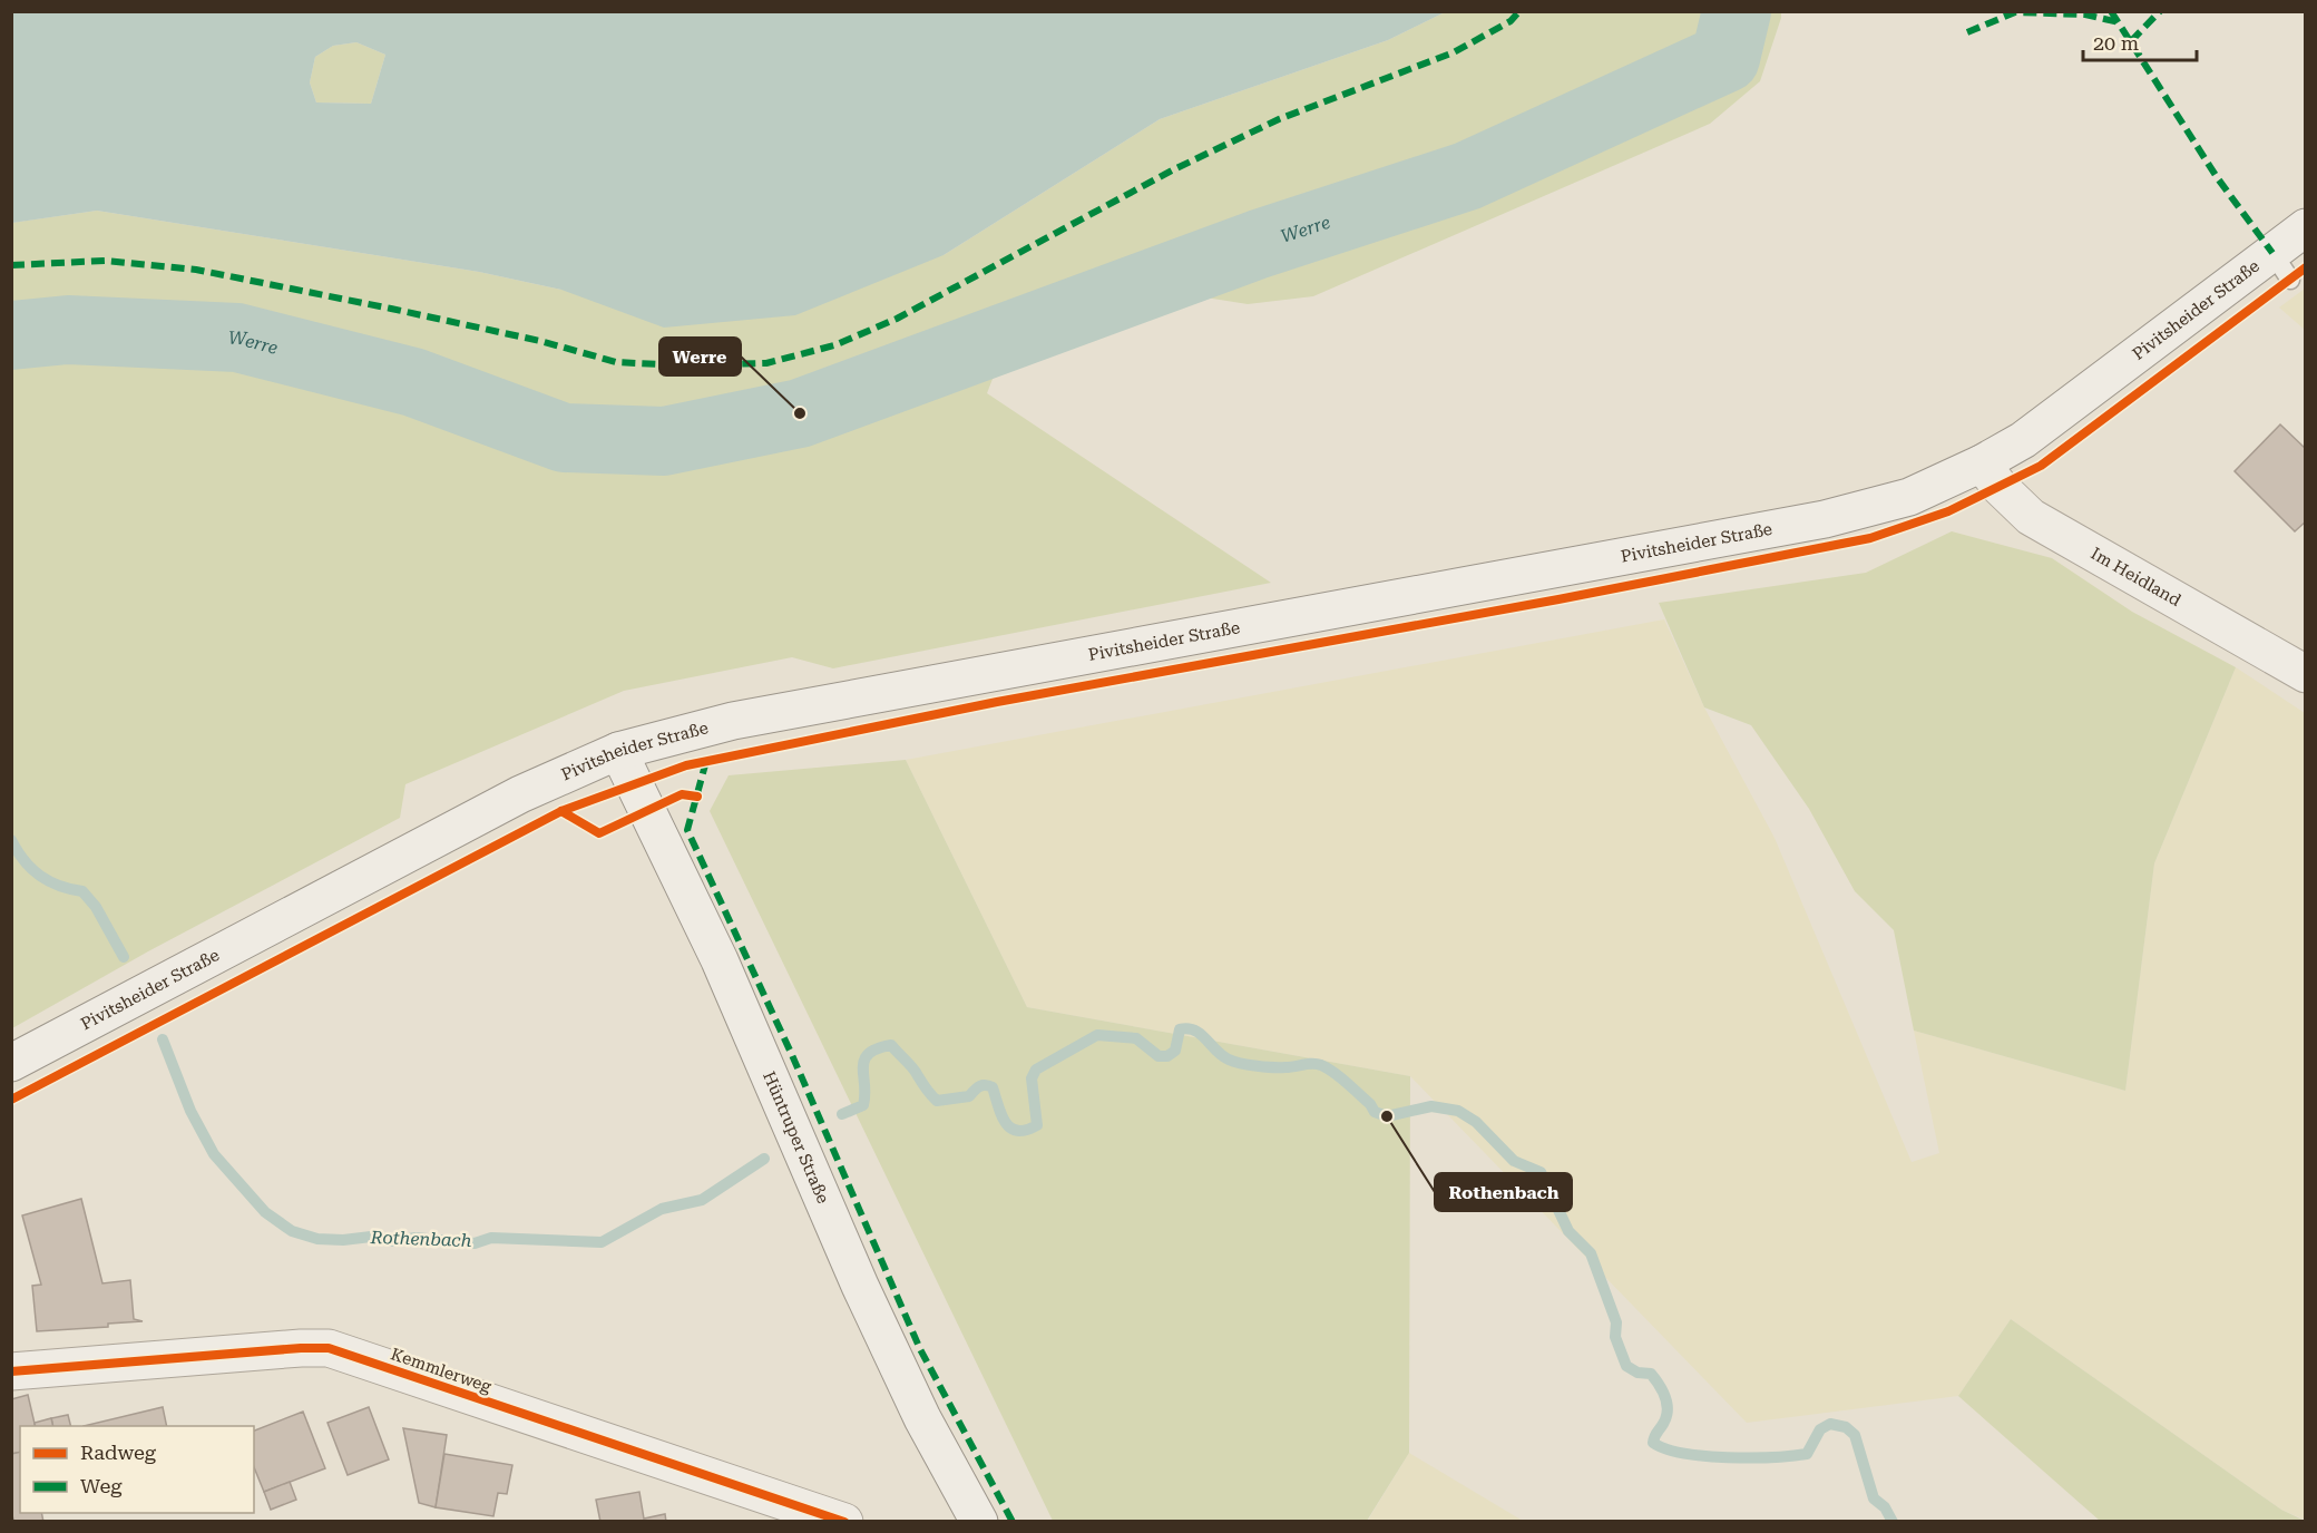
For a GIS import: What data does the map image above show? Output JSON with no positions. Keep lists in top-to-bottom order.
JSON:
{
  "streets": {
    "main road": [
      "Pivitsheider Straße",
      "Im Heidland",
      "Hüntruper Straße",
      "Kemmlerweg"
    ]
  },
  "crossings": [
    ["Pivitsheider Straße", "Im Heidland"],
    ["Pivitsheider Straße", "Hüntruper Straße"]
  ],
  "water": ["Werre", "Rothenbach"],
  "places": ["Werre", "Rothenbach"],
  "legend": ["Radweg", "Weg"],
  "scale_bar": "20 m"
}
